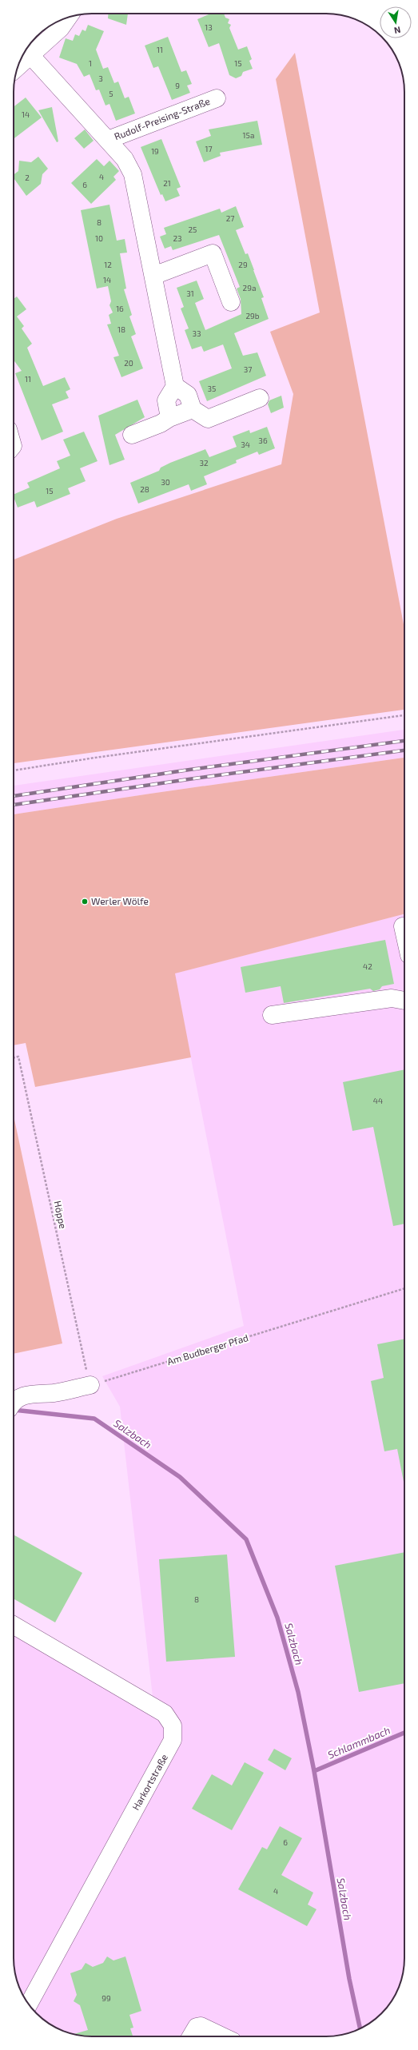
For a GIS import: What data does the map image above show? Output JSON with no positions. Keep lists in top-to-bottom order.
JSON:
{
  "streets": {
    "street": ["Rudolf-Preising-Straße", "Harkortstraße"],
    "path": ["Höppe", "Am Budberger Pfad"]
  },
  "crossings": [
    ["Höppe", "Am Budberger Pfad"]
  ],
  "water": ["Salzbach", "Schlammbach"],
  "places": ["Werler Wölfe"],
  "house_numbers": [
    "13",
    "11",
    "1",
    "15",
    "3",
    "9",
    "5",
    "14",
    "15a",
    "17",
    "19",
    "4",
    "2",
    "21",
    "6",
    "27",
    "8",
    "25",
    "10",
    "23",
    "12",
    "29",
    "14",
    "29a",
    "31",
    "16",
    "29b",
    "18",
    "33",
    "20",
    "37",
    "11",
    "35",
    "36",
    "34",
    "32",
    "30",
    "28",
    "15",
    "42",
    "44",
    "8",
    "6",
    "4",
    "99"
  ],
  "north": "bottom"
}
